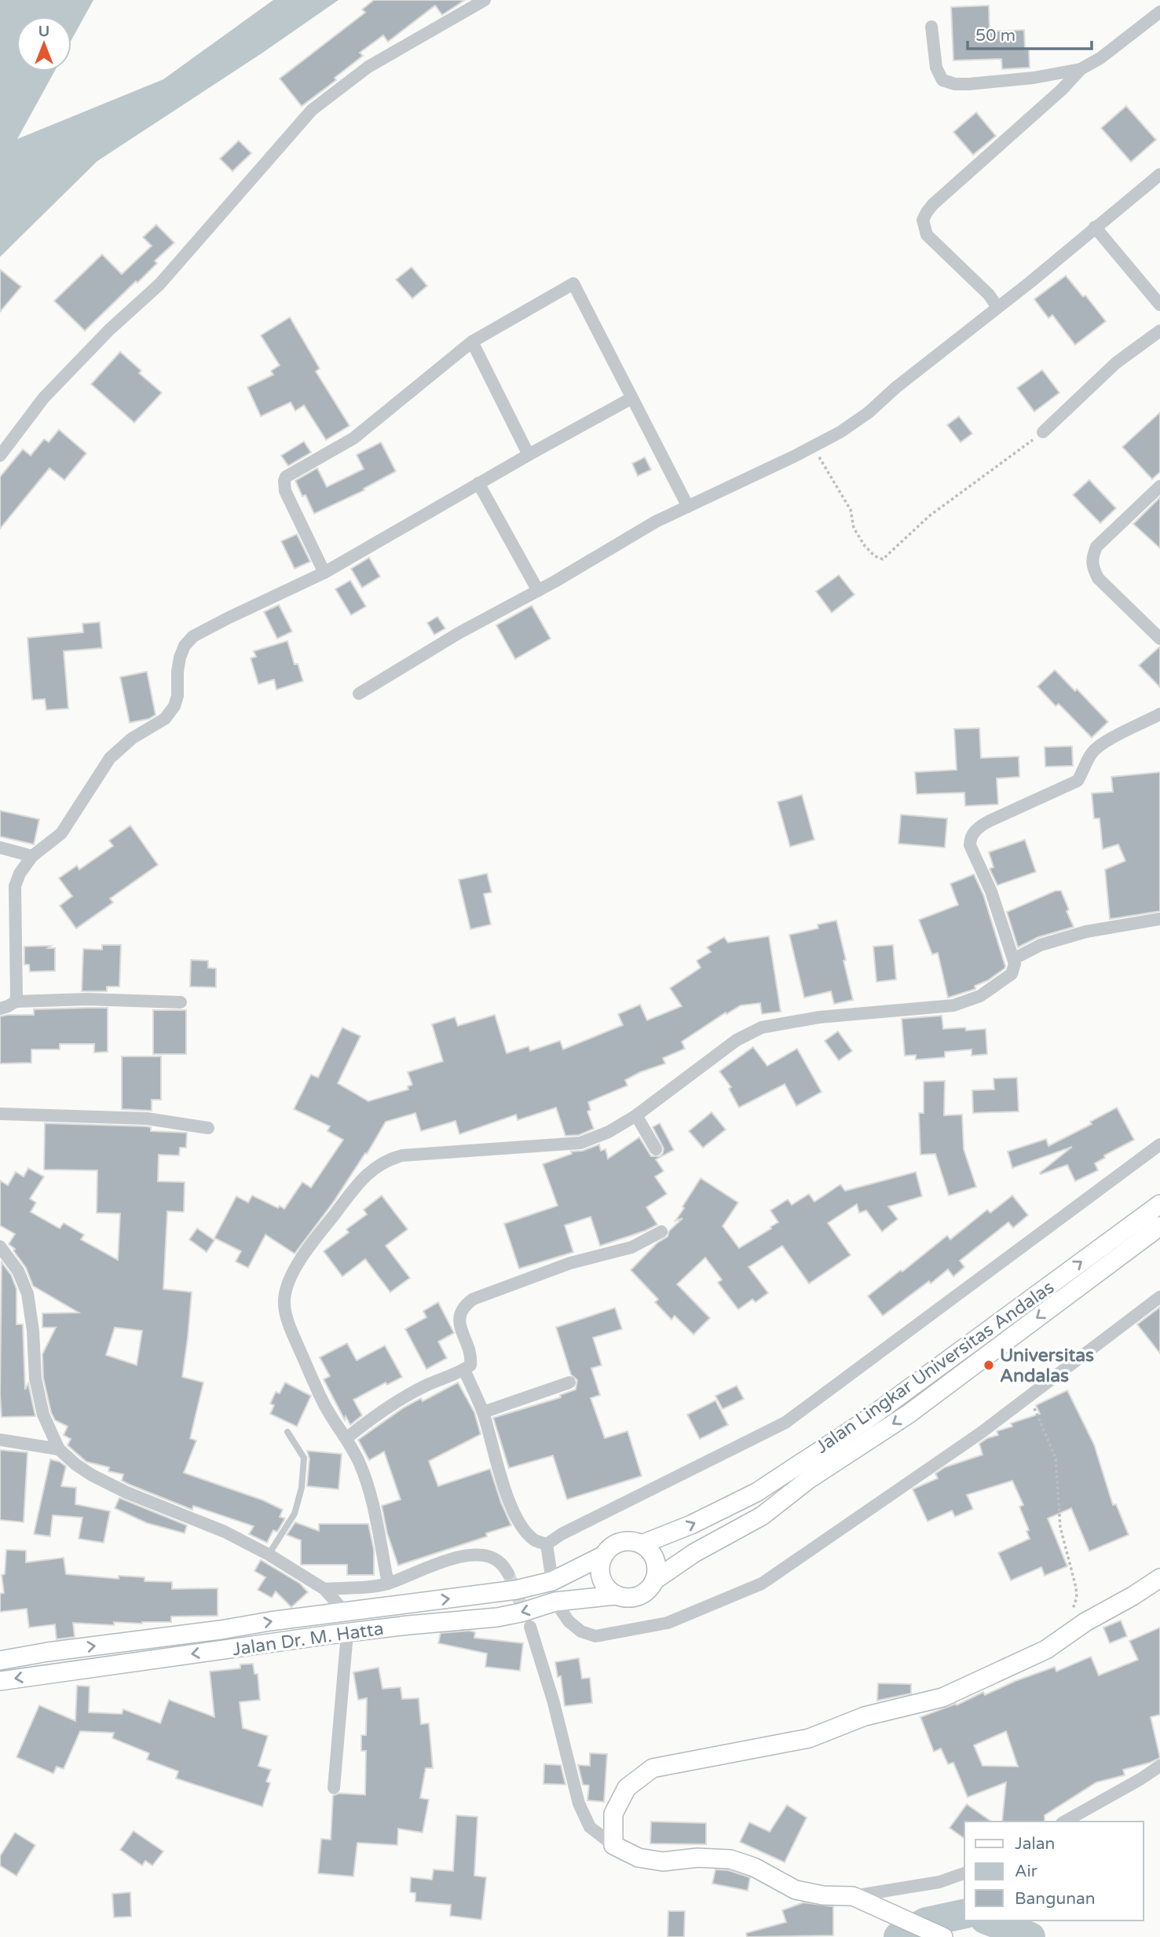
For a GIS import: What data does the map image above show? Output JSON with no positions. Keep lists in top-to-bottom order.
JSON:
{
  "streets": {
    "street": ["Jalan Lingkar Universitas Andalas", "Jalan Dr. M. Hatta"]
  },
  "crossings": [
    ["Jalan Lingkar Universitas Andalas", "Jalan Dr. M. Hatta"]
  ],
  "places": ["Universitas Andalas"],
  "legend": ["Jalan", "Air", "Bangunan"],
  "scale_bar": "50 m",
  "north": "top"
}
